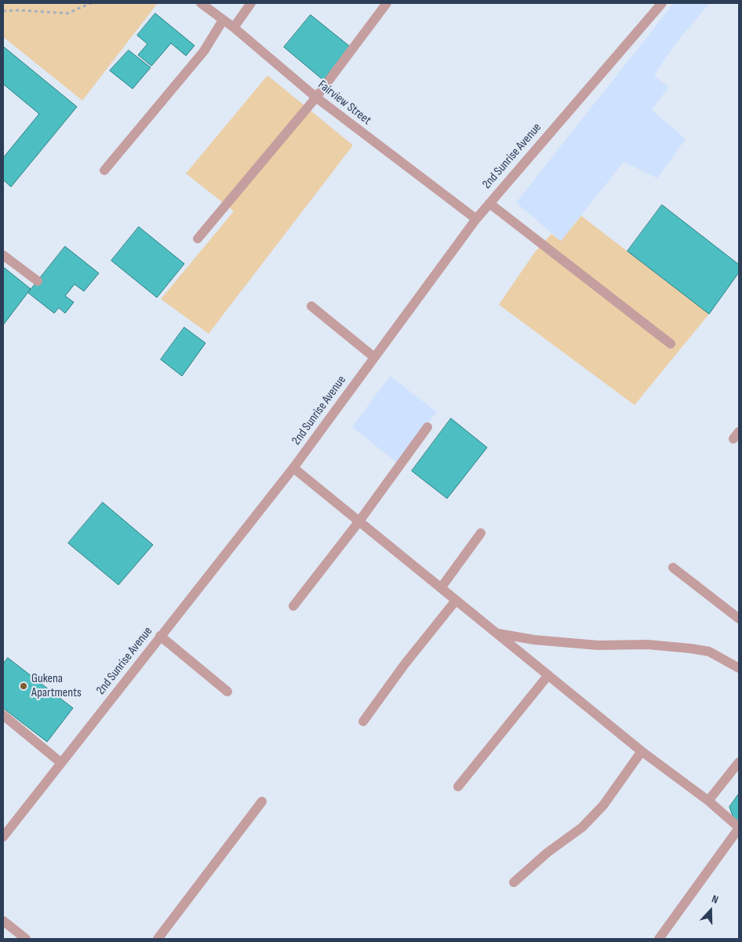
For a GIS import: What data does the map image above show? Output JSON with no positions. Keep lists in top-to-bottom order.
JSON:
{
  "streets": {
    "street": ["Fairview Street", "2nd Sunrise Avenue"]
  },
  "crossings": [
    ["Fairview Street", "2nd Sunrise Avenue"]
  ],
  "places": ["Gukena Apartments"],
  "north": "top"
}
